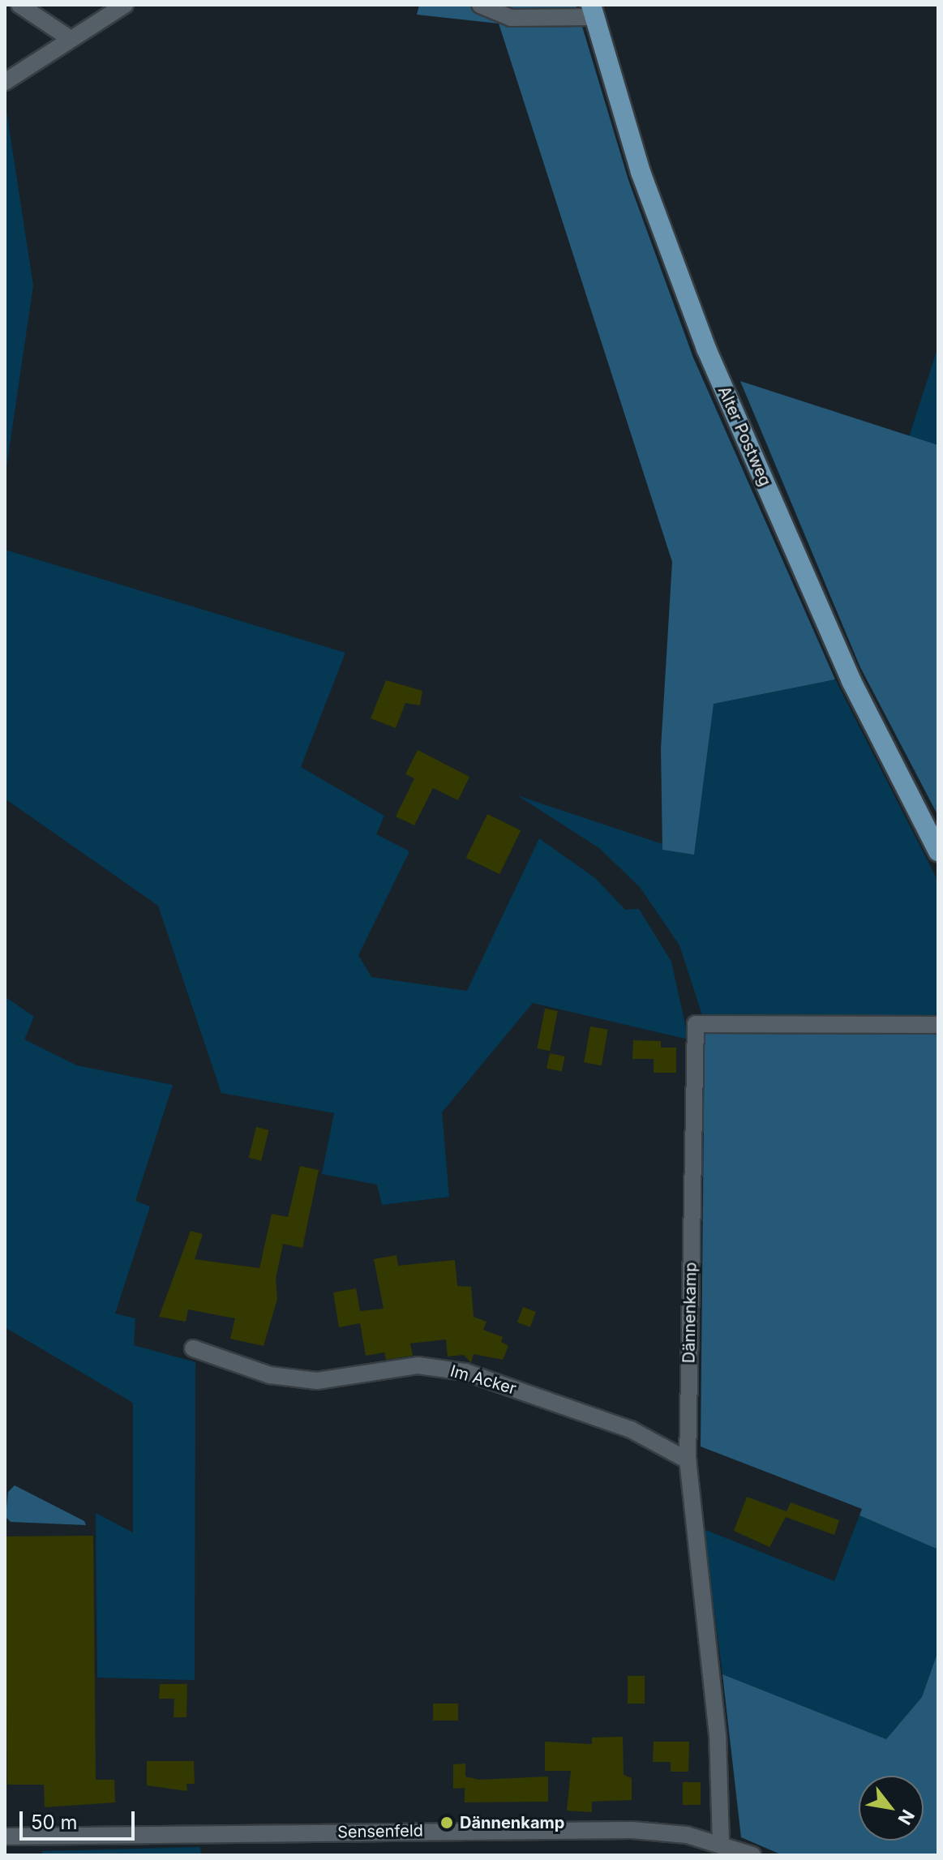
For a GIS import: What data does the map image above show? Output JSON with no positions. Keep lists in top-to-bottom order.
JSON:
{
  "streets": {
    "main road": ["Alter Postweg"],
    "street": ["Dännenkamp", "Im Acker", "Sensenfeld"]
  },
  "crossings": [
    ["Dännenkamp", "Im Acker"],
    ["Dännenkamp", "Sensenfeld"]
  ],
  "places": ["Dännenkamp"],
  "scale_bar": "50 m",
  "north": "bottom right"
}
